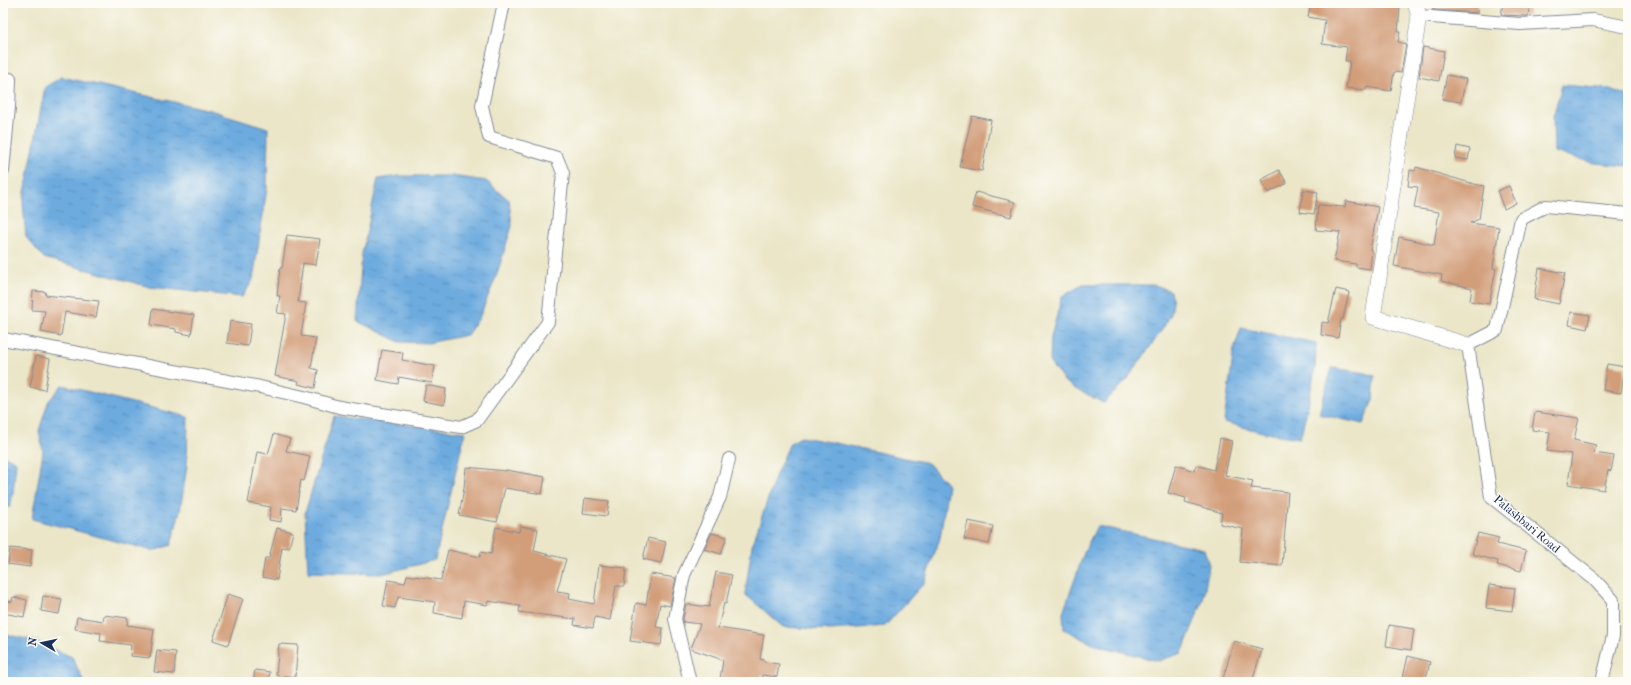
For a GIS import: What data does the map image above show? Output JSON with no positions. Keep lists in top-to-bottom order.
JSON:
{
  "streets": {
    "street": ["Palashbari Road"]
  },
  "north": "left"
}
